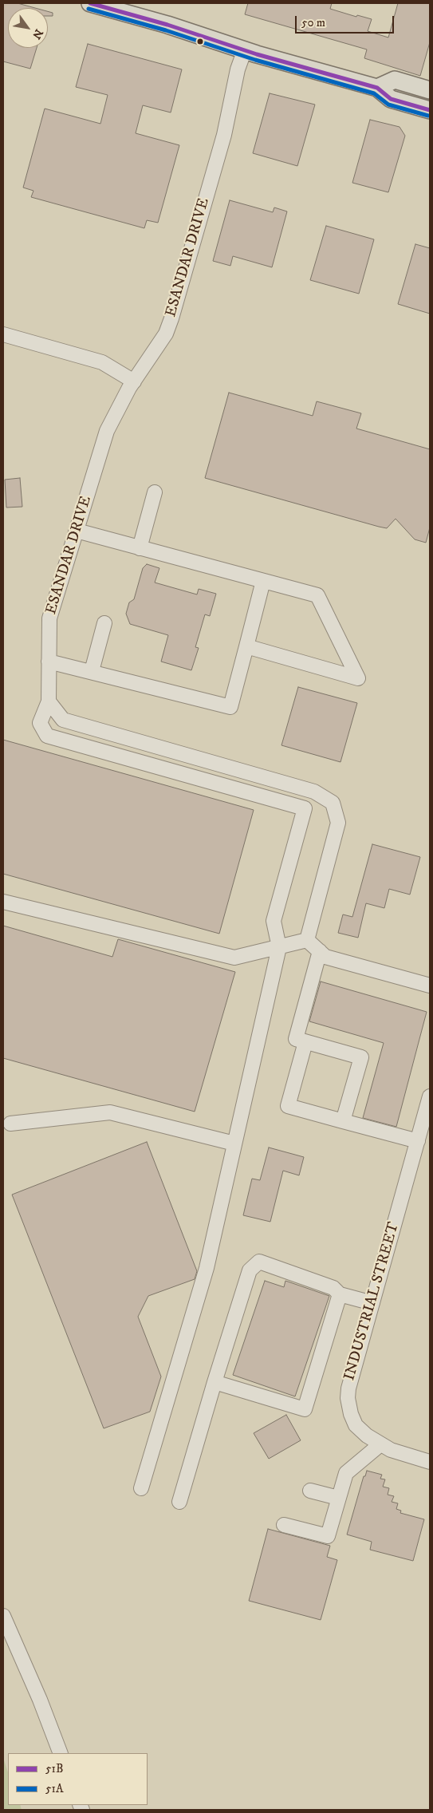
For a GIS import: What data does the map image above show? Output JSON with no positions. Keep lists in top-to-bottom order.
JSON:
{
  "streets": {
    "street": ["ESANDAR DRIVE", "INDUSTRIAL STREET"]
  },
  "lines": ["transit line 51B", "transit line 51A"],
  "legend": ["51B", "51A"],
  "scale_bar": "50 m",
  "north": "bottom right"
}
